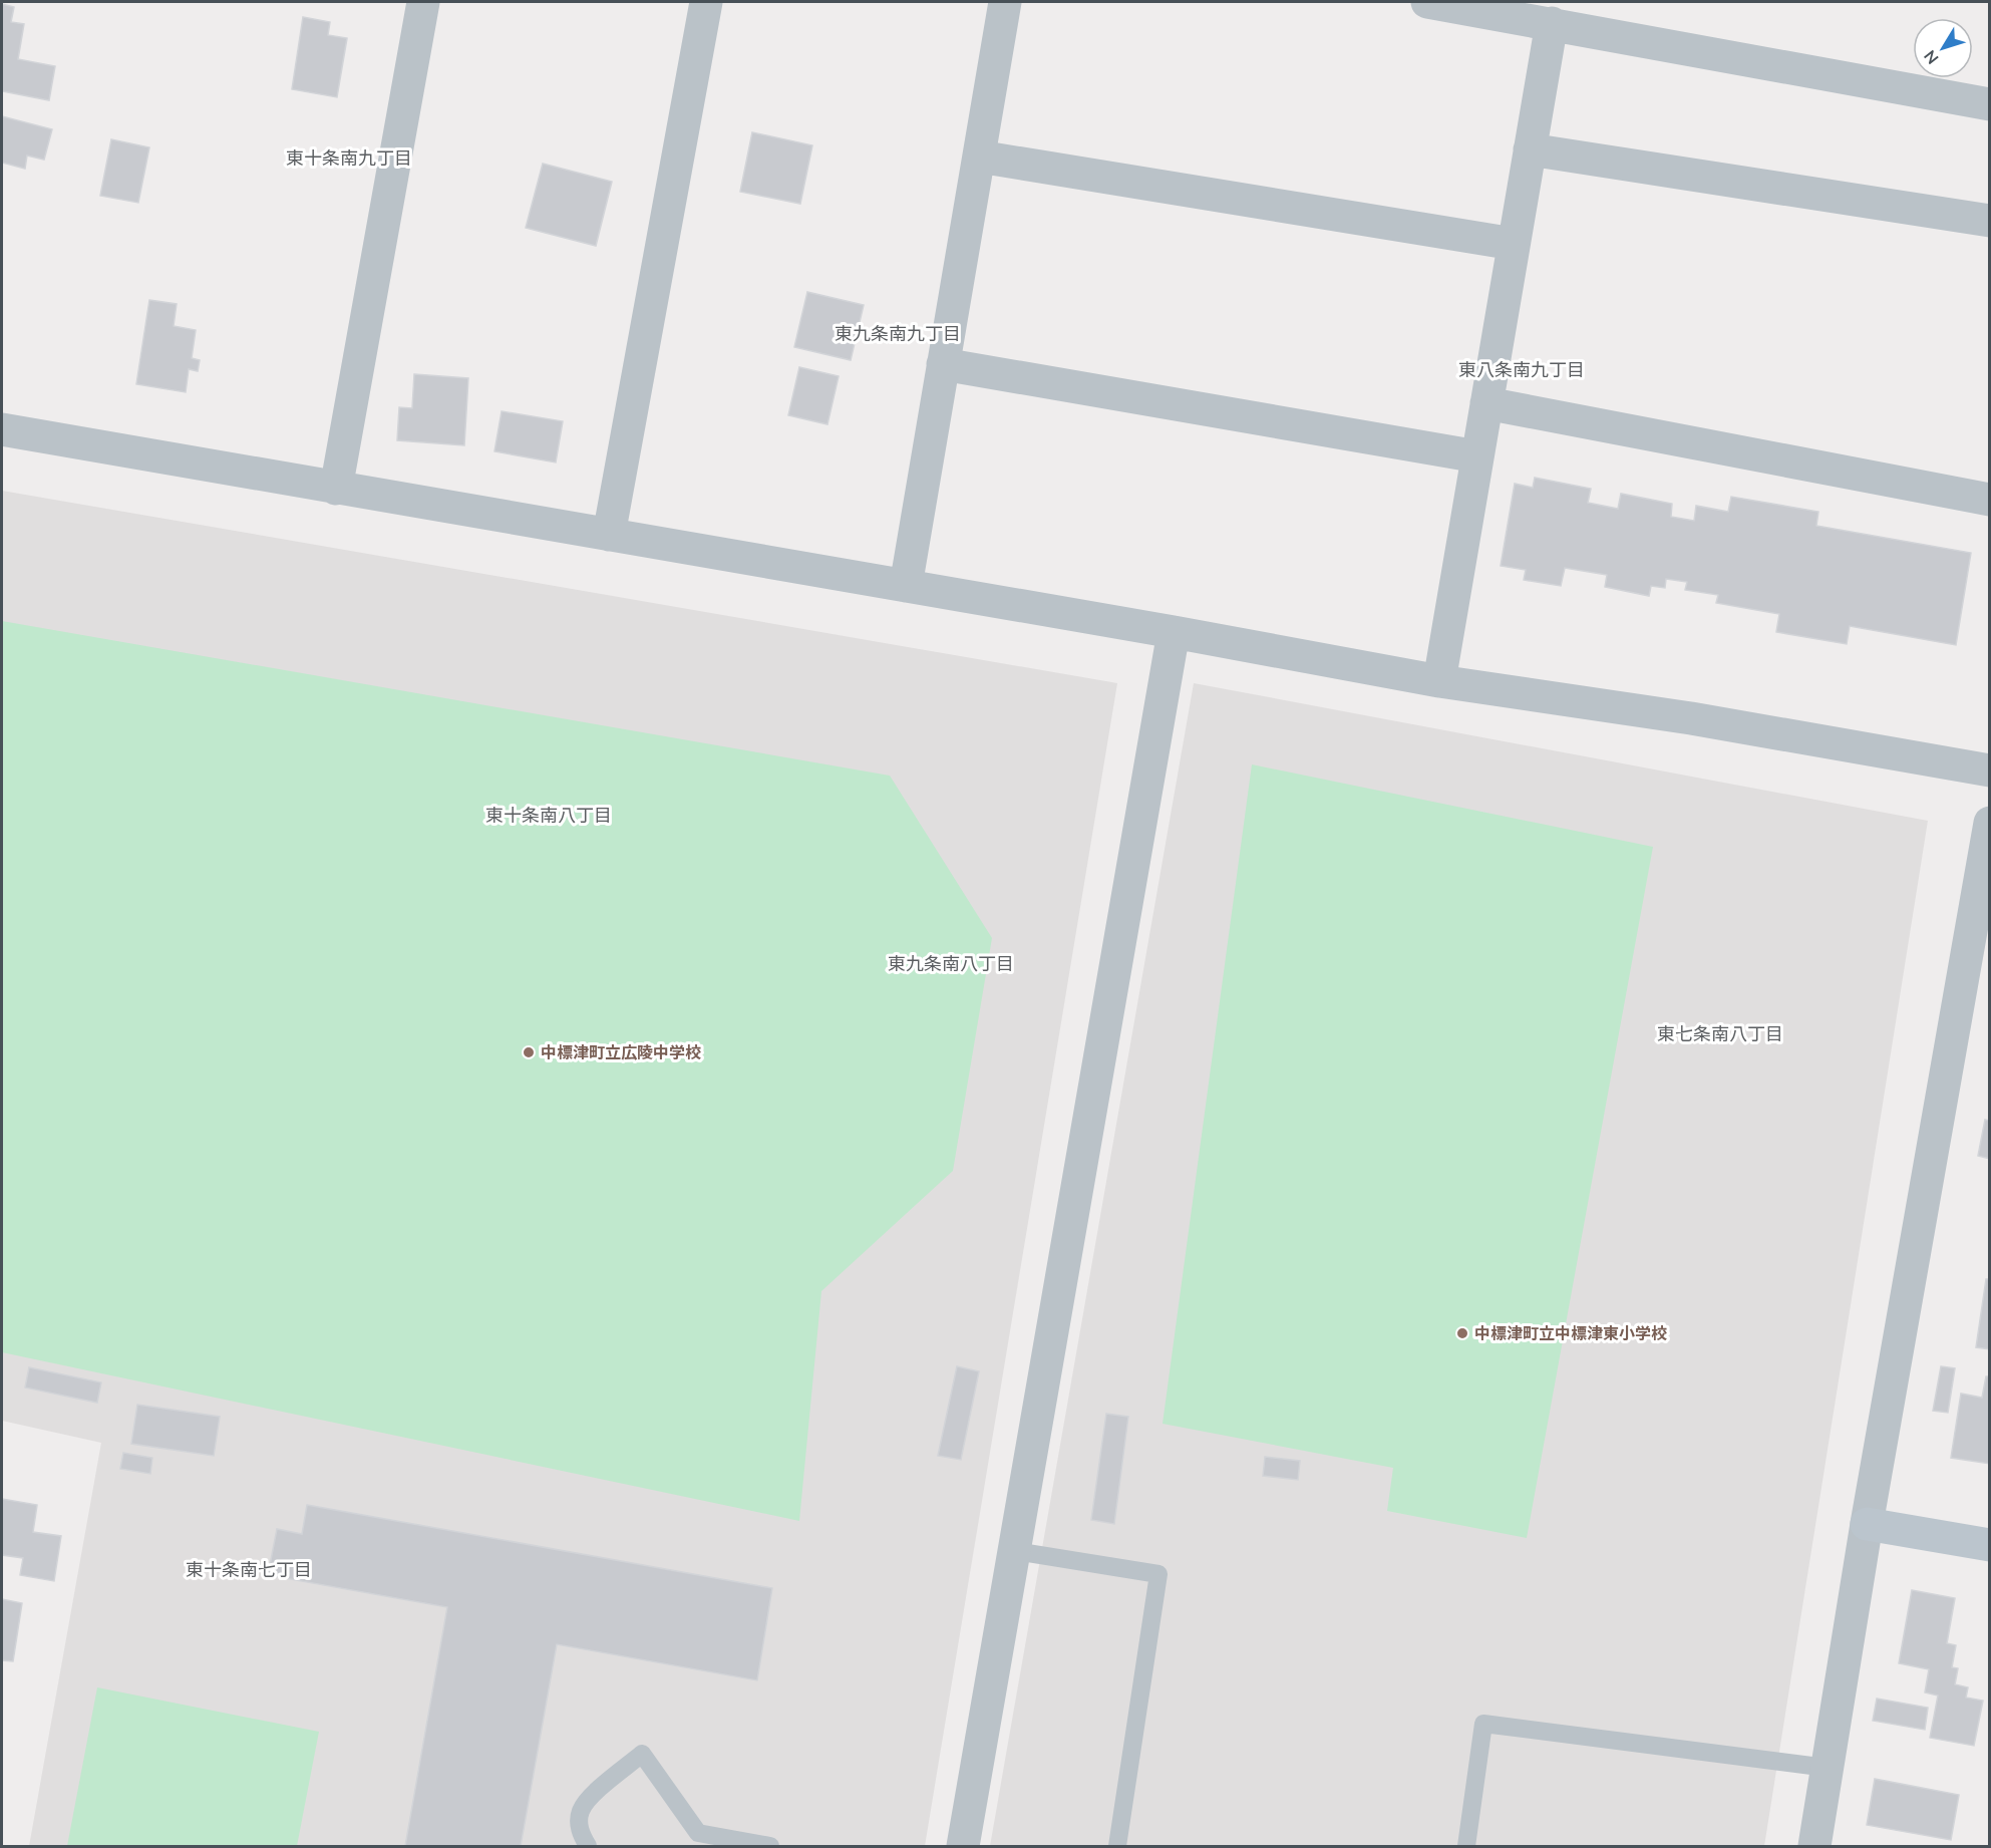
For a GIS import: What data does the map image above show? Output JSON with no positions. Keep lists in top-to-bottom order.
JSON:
{
  "districts": [
    "東十条南九丁目",
    "東九条南九丁目",
    "東八条南九丁目",
    "東十条南八丁目",
    "東九条南八丁目",
    "東七条南八丁目",
    "東十条南七丁目"
  ],
  "places": ["中標津町立広陵中学校", "中標津町立中標津東小学校"],
  "north": "bottom left"
}
